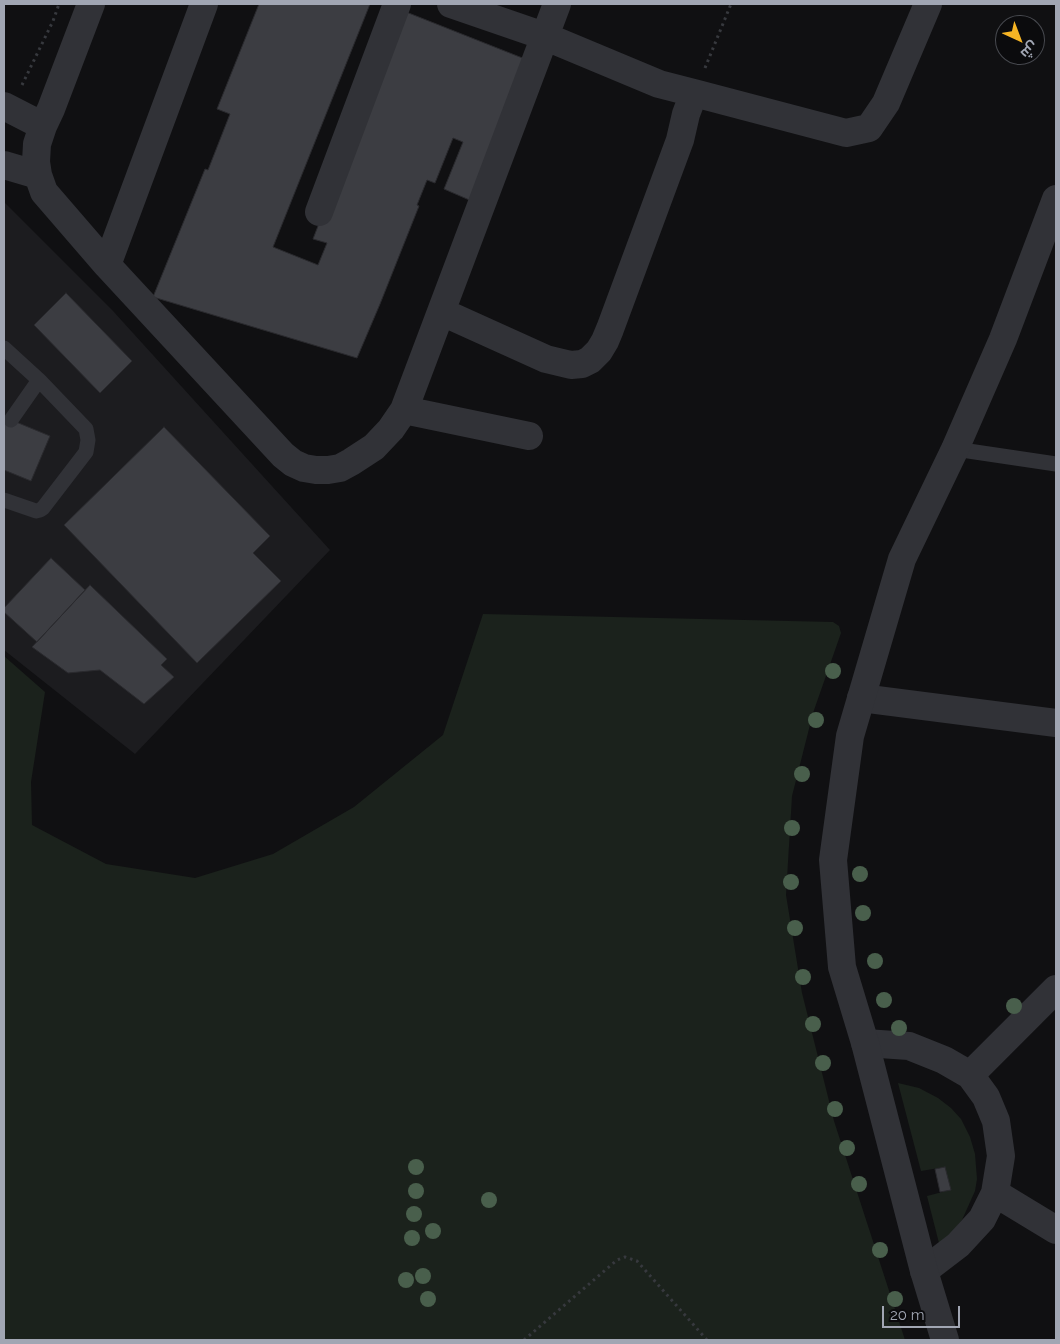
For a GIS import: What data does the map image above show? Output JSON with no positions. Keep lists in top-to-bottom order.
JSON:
{
  "scale_bar": "20 m",
  "north": "bottom right"
}
